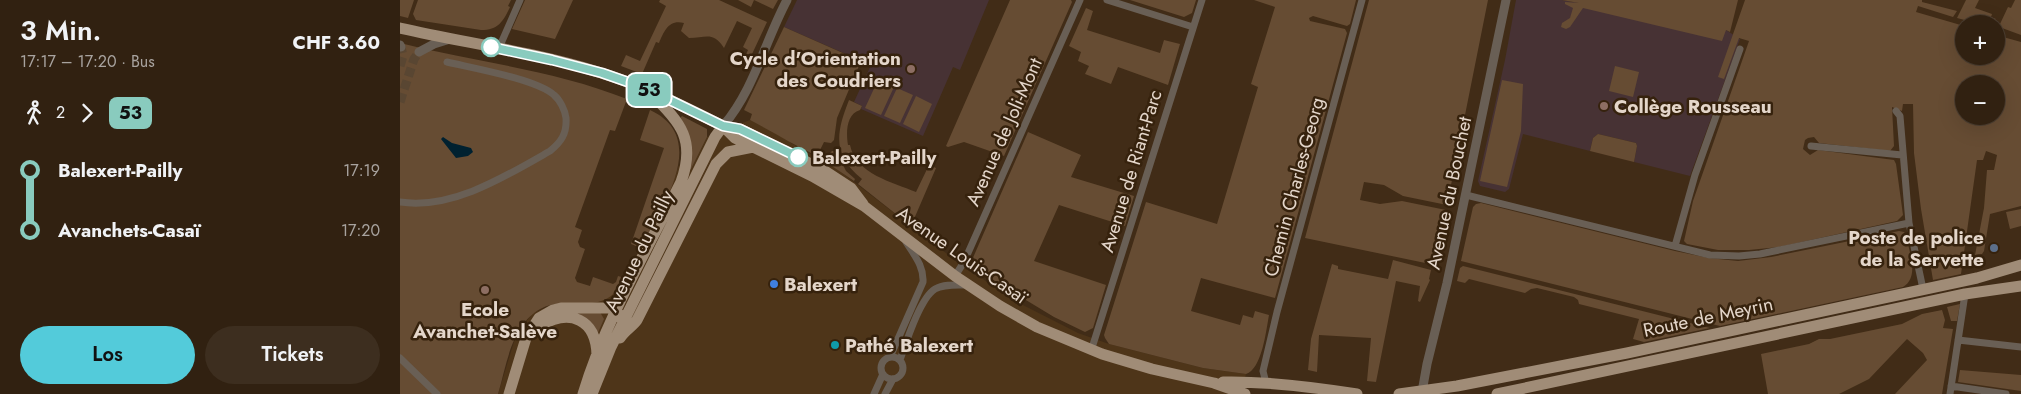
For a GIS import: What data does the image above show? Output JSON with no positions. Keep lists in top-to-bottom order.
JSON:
{
  "streets": {
    "main road": ["Avenue du Pailly", "Avenue Louis-Casaï", "Route de Meyrin"],
    "street": [
      "Avenue de Joli-Mont",
      "Avenue de Riant-Parc",
      "Chemin Charles-Georg",
      "Avenue du Bouchet"
    ]
  },
  "crossings": [
    ["Avenue de Joli-Mont", "Avenue Louis-Casaï"],
    ["Avenue de Riant-Parc", "Avenue Louis-Casaï"],
    ["Chemin Charles-Georg", "Avenue Louis-Casaï"],
    ["Avenue du Bouchet", "Route de Meyrin"],
    ["Avenue du Pailly", "Avenue Louis-Casaï"]
  ],
  "places": [
    "Cycle d'Orientation des Coudriers",
    "Collège Rousseau",
    "Balexert-Pailly",
    "Poste de police de la Servette",
    "Balexert",
    "Ecole Avanchet-Salève",
    "Pathé Balexert"
  ],
  "lines": ["bus line 53"],
  "page": {
    "heading": ["3 Min.", "17:17 – 17:20 · Bus", "CHF 3.60"],
    "on_map": "53",
    "map_buttons": ["+", "−"],
    "legs": ["2", "53"],
    "list": [
      {
        "name": "Balexert-Pailly",
        "value": "17:19"
      },
      {
        "name": "Avanchets-Casaï",
        "value": "17:20"
      }
    ],
    "buttons": ["Los", "Tickets"]
  }
}
